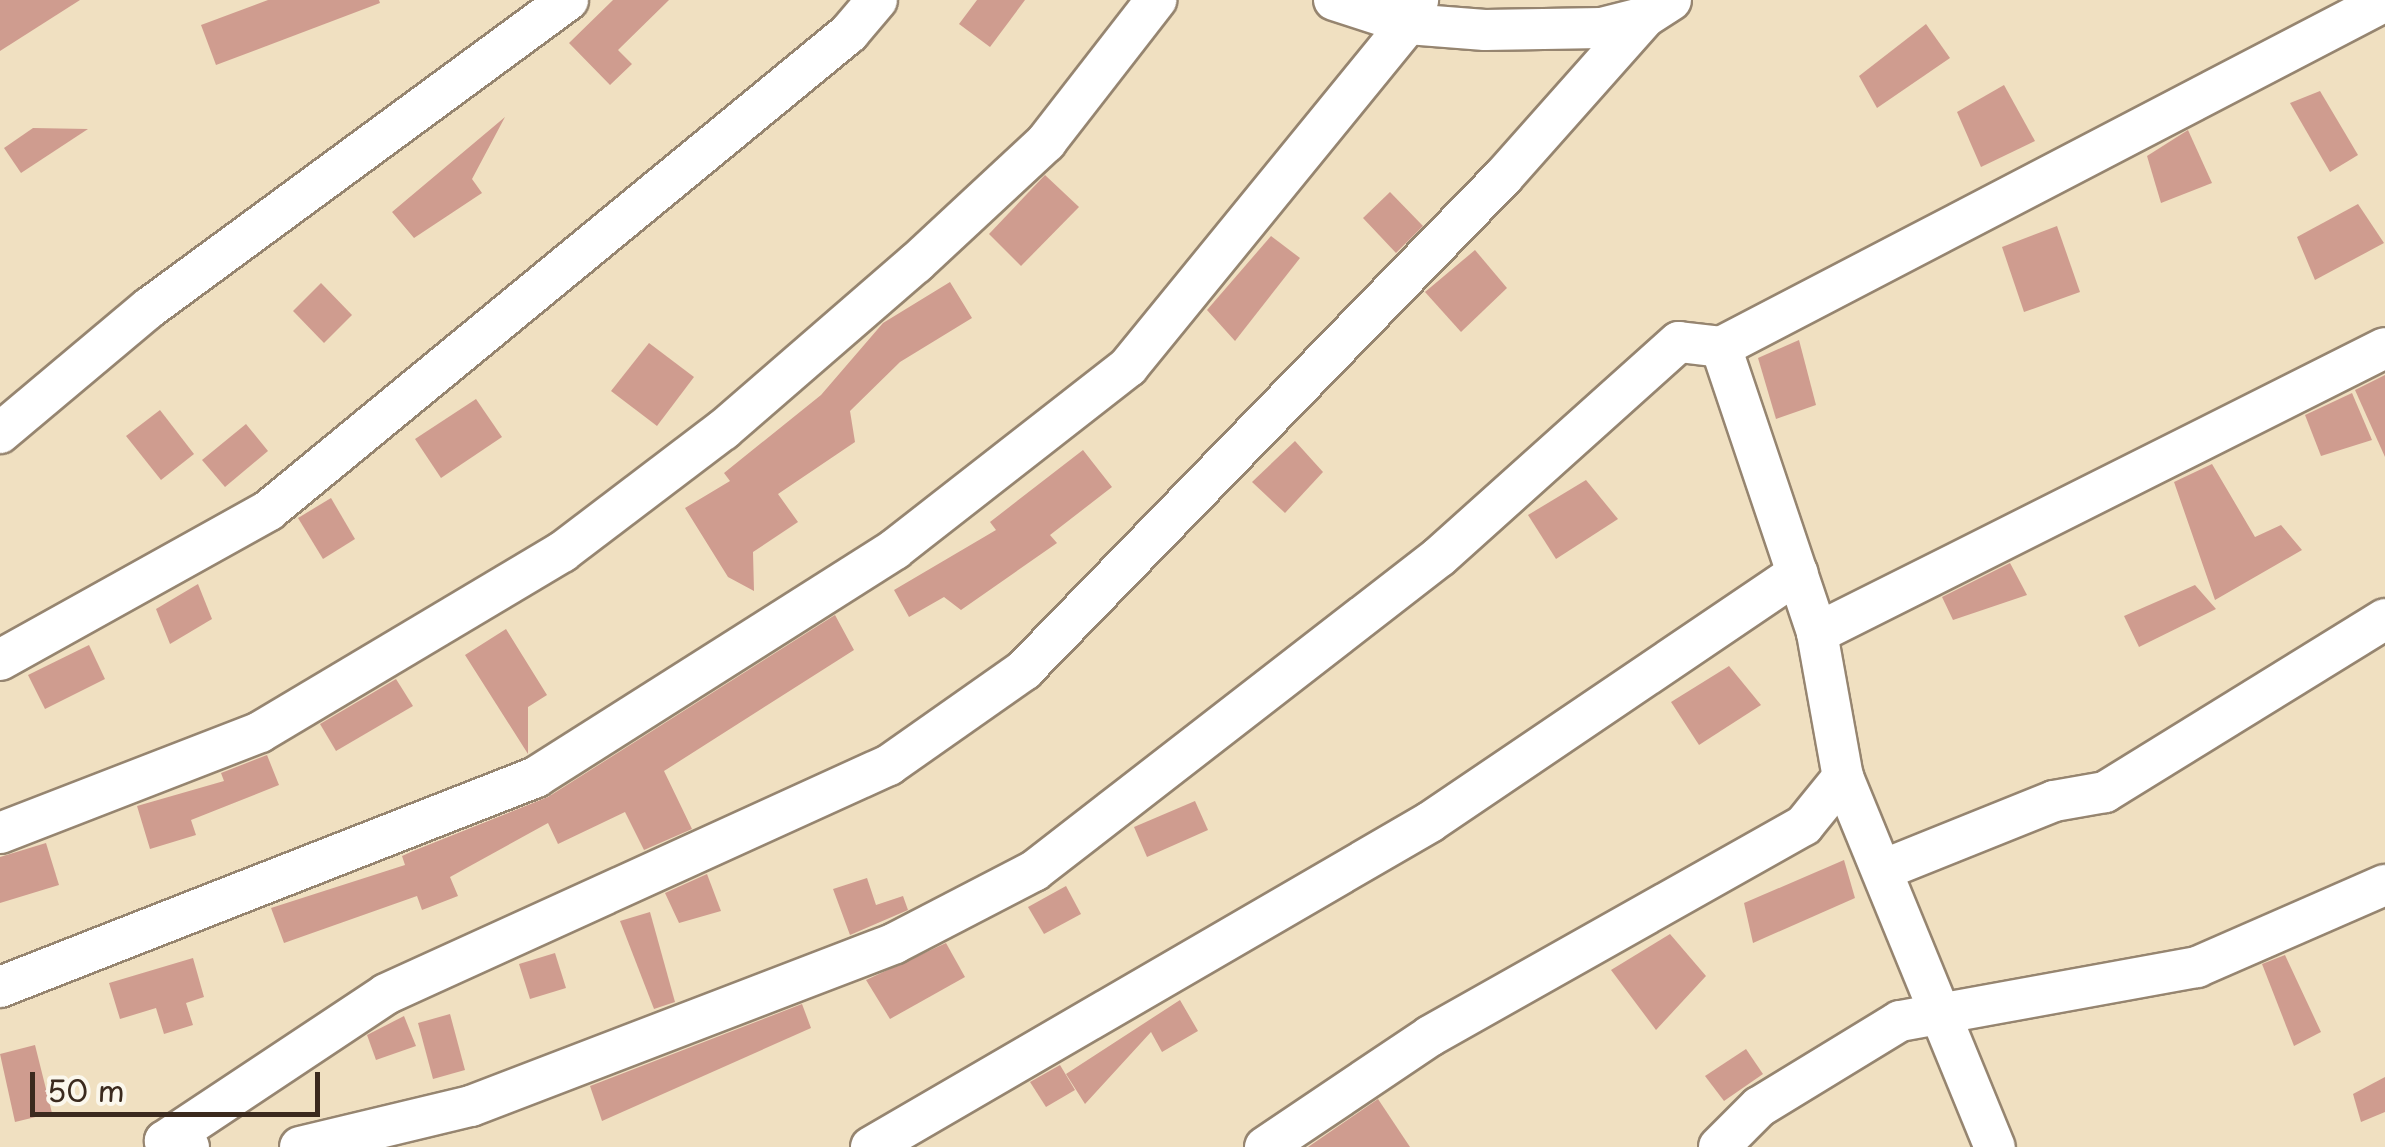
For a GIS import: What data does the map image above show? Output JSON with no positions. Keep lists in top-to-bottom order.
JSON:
{
  "scale_bar": "50 m"
}
